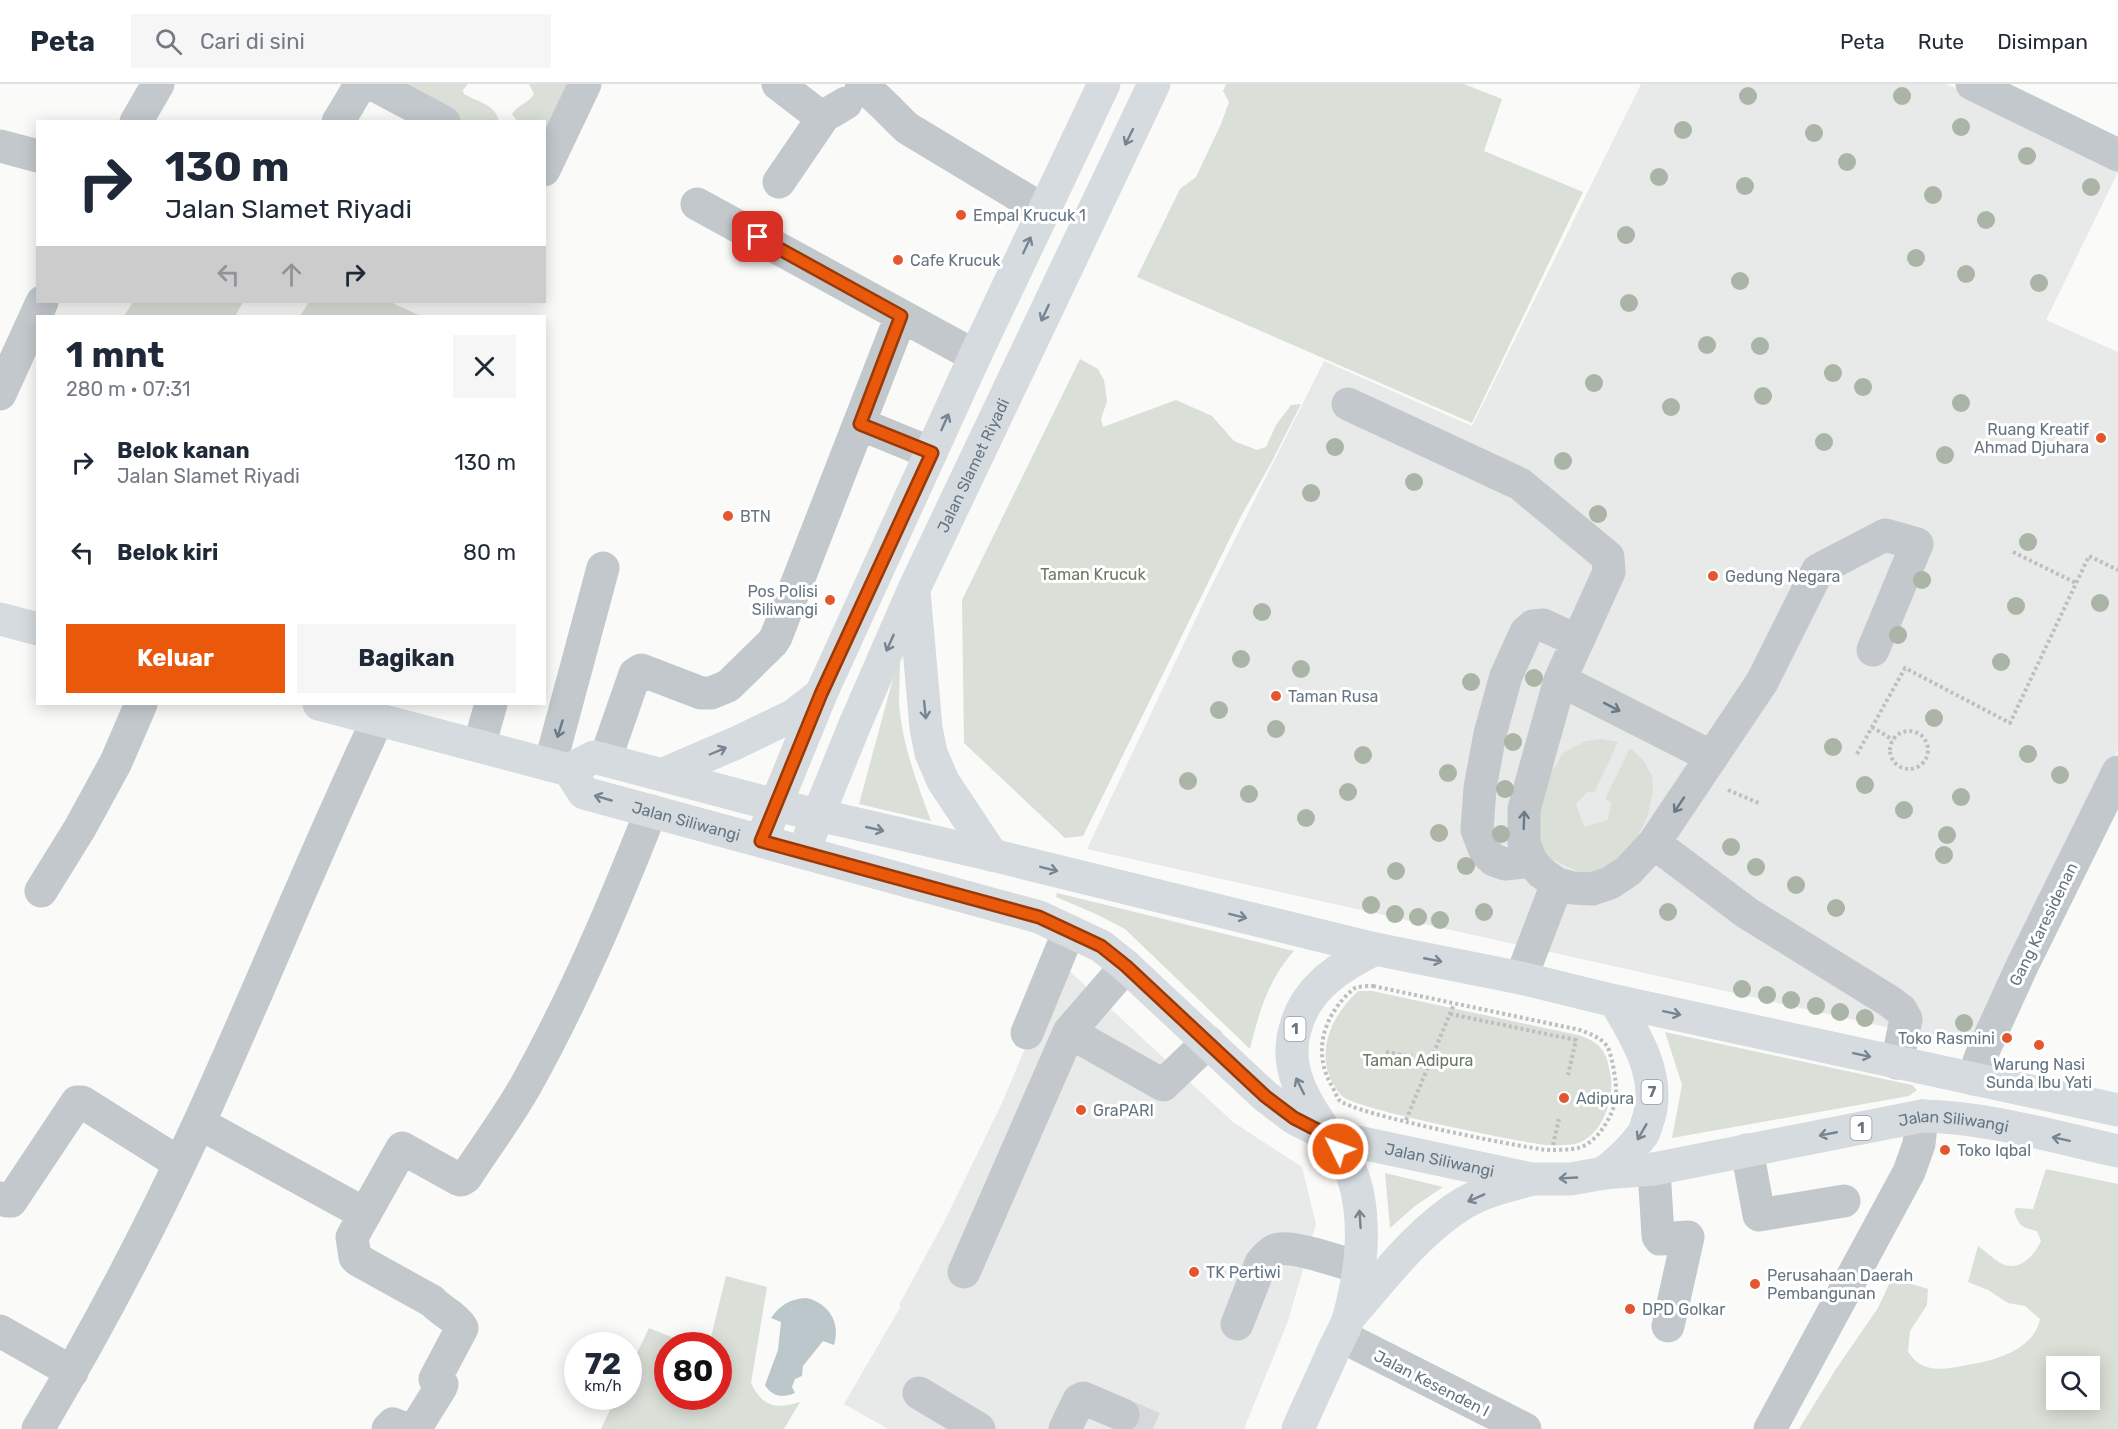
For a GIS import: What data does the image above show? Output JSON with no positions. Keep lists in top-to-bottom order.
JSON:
{
  "streets": {
    "main road": [
      "Jalan Slamet Riyadi",
      "Jalan Siliwangi",
      "1",
      "7"
    ],
    "street": ["Gang Karesidenan", "Jalan Kesenden I"]
  },
  "crossings": [
    ["Jalan Slamet Riyadi", "Jalan Siliwangi"],
    ["Jalan Siliwangi", "1"],
    ["Jalan Siliwangi", "7"],
    ["1", "Jalan Kesenden I"]
  ],
  "parks": ["Taman Krucuk", "Taman Adipura"],
  "places": [
    "Empal Krucuk 1",
    "Cafe Krucuk",
    "Ruang Kreatif Ahmad Djuhara",
    "BTN",
    "Gedung Negara",
    "Pos Polisi Siliwangi",
    "Taman Rusa",
    "Toko Rasmini",
    "Warung Nasi Sunda Ibu Yati",
    "Adipura",
    "GraPARI",
    "Toko Iqbal",
    "TK Pertiwi",
    "Perusahaan Daerah Pembangunan",
    "DPD Golkar"
  ],
  "page": {
    "header": "Peta",
    "search": "Cari di sini",
    "nav": ["Peta", "Rute", "Disimpan"],
    "turn": ["130 m", "Jalan Slamet Riyadi"],
    "heading": ["1 mnt", "280 m · 07:31"],
    "list": [
      {
        "name": "Belok kanan",
        "note": "Jalan Slamet Riyadi",
        "value": "130 m"
      },
      {
        "name": "Belok kiri",
        "value": "80 m"
      }
    ],
    "buttons": ["Keluar", "Bagikan"],
    "speed": "72 km/h",
    "limit": "80"
  }
}
